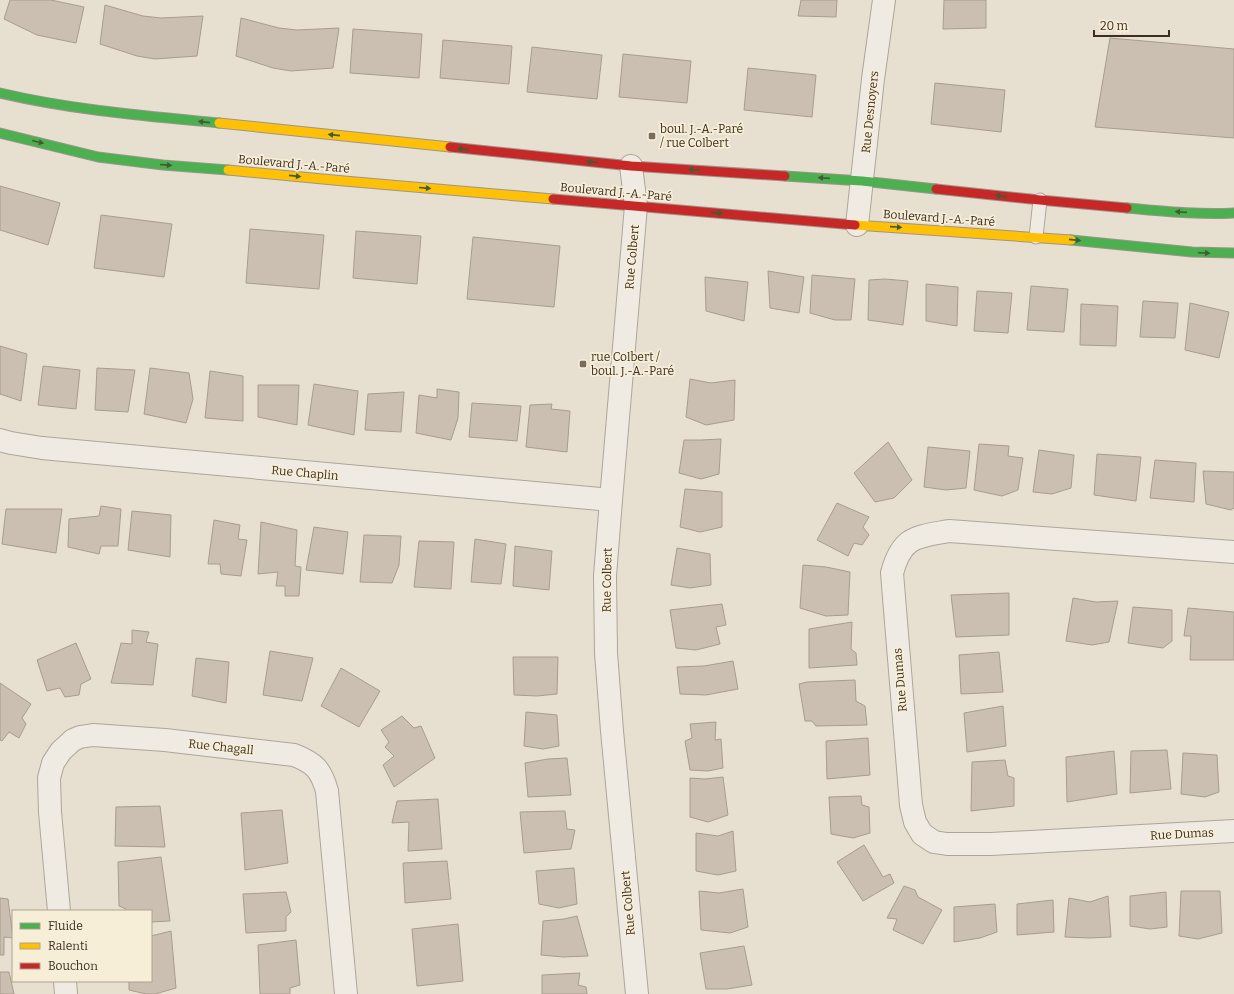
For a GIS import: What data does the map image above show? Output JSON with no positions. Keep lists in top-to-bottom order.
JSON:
{
  "streets": {
    "street": [
      "Rue Desnoyers",
      "Boulevard J.-A.-Paré",
      "Rue Colbert",
      "Rue Chaplin",
      "Rue Dumas",
      "Rue Chagall"
    ]
  },
  "crossings": [
    ["Rue Desnoyers", "Boulevard J.-A.-Paré"],
    ["Boulevard J.-A.-Paré", "Rue Colbert"],
    ["Rue Colbert", "Rue Chaplin"]
  ],
  "places": {
    "transit": ["boul. J.-A.-Paré / rue Colbert", "rue Colbert / boul. J.-A.-Paré"]
  },
  "legend": ["Fluide", "Ralenti", "Bouchon"],
  "scale_bar": "20 m"
}
